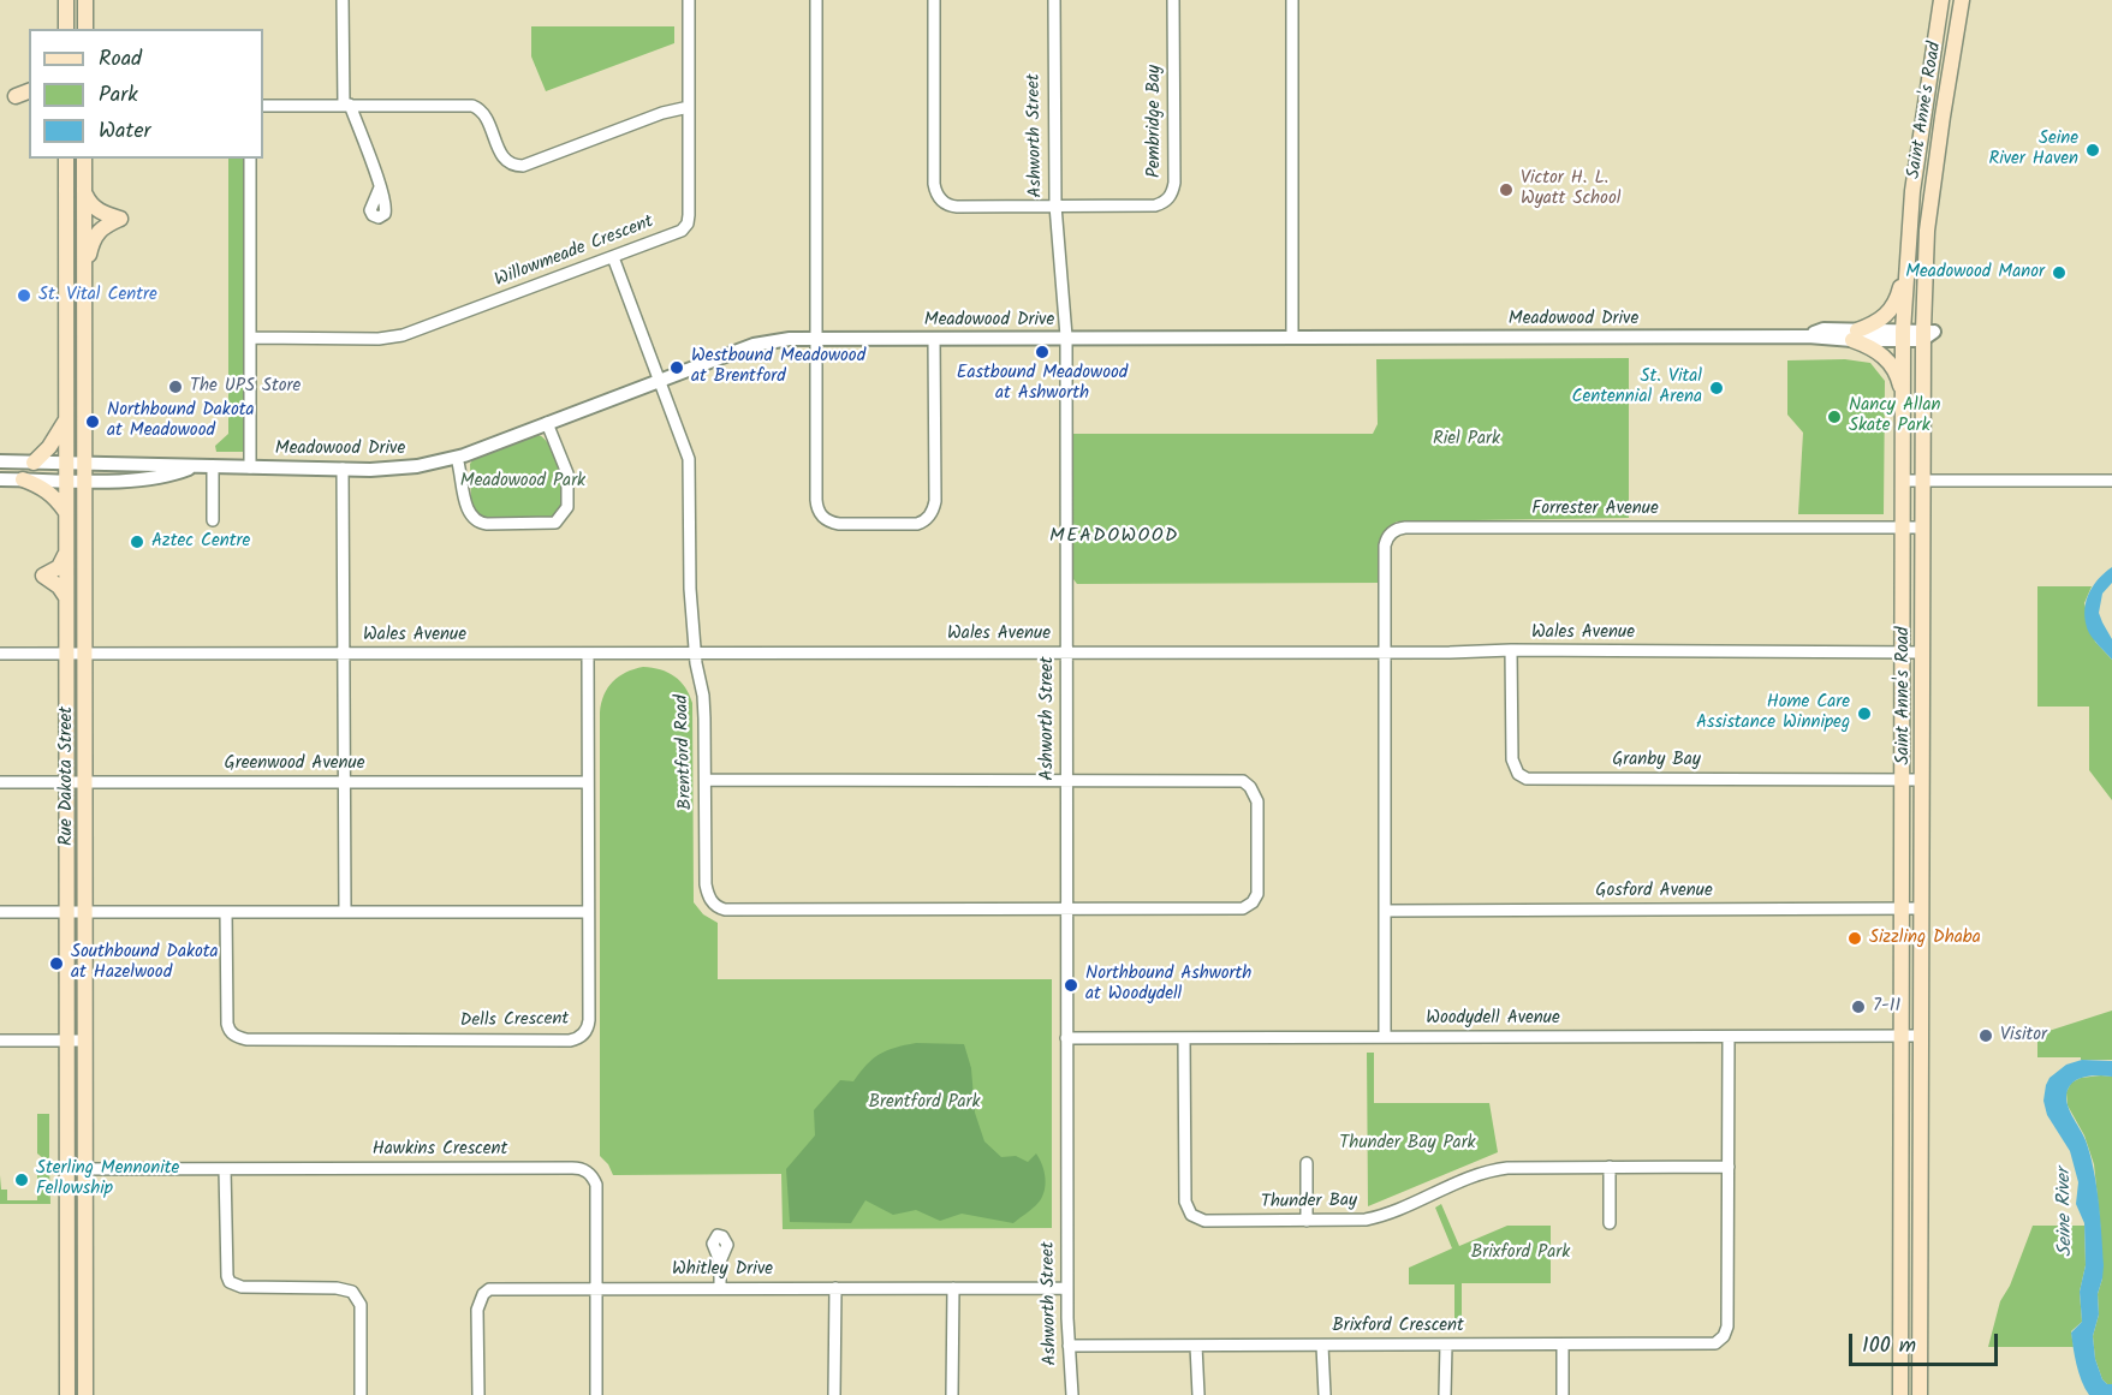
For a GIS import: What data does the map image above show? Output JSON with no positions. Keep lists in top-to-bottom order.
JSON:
{
  "streets": {
    "main road": ["Saint Anne's Road", "Rue Dakota Street"],
    "street": [
      "Pembridge Bay",
      "Ashworth Street",
      "Willowmeade Crescent",
      "Meadowood Drive",
      "Forrester Avenue",
      "Wales Avenue",
      "Brentford Road",
      "Granby Bay",
      "Greenwood Avenue",
      "Gosford Avenue",
      "Woodydell Avenue",
      "Dells Crescent",
      "Hawkins Crescent",
      "Thunder Bay",
      "Whitley Drive",
      "Brixford Crescent"
    ]
  },
  "crossings": [
    ["Saint Anne's Road", "Meadowood Drive"],
    ["Saint Anne's Road", "Forrester Avenue"],
    ["Saint Anne's Road", "Wales Avenue"],
    ["Saint Anne's Road", "Granby Bay"],
    ["Saint Anne's Road", "Gosford Avenue"],
    ["Saint Anne's Road", "Woodydell Avenue"],
    ["Pembridge Bay", "Ashworth Street"],
    ["Ashworth Street", "Meadowood Drive"],
    ["Ashworth Street", "Wales Avenue"],
    ["Ashworth Street", "Brentford Road"],
    ["Ashworth Street", "Woodydell Avenue"],
    ["Ashworth Street", "Whitley Drive"],
    ["Ashworth Street", "Brixford Crescent"],
    ["Willowmeade Crescent", "Brentford Road"],
    ["Meadowood Drive", "Brentford Road"],
    ["Meadowood Drive", "Rue Dakota Street"],
    ["Forrester Avenue", "Wales Avenue"],
    ["Forrester Avenue", "Gosford Avenue"],
    ["Forrester Avenue", "Woodydell Avenue"],
    ["Wales Avenue", "Brentford Road"],
    ["Wales Avenue", "Granby Bay"],
    ["Wales Avenue", "Rue Dakota Street"],
    ["Wales Avenue", "Dells Crescent"],
    ["Greenwood Avenue", "Rue Dakota Street"],
    ["Greenwood Avenue", "Dells Crescent"],
    ["Rue Dakota Street", "Hawkins Crescent"],
    ["Woodydell Avenue", "Thunder Bay"],
    ["Hawkins Crescent", "Whitley Drive"],
    ["Thunder Bay", "Brixford Crescent"]
  ],
  "districts": ["MEADOWOOD"],
  "water": ["Seine River"],
  "parks": [
    "Riel Park",
    "Meadowood Park",
    "Brentford Park",
    "Thunder Bay Park",
    "Brixford Park"
  ],
  "places": [
    "Seine River Haven",
    "Victor H. L. Wyatt School",
    "Meadowood Manor",
    "St. Vital Centre",
    "Eastbound Meadowood at Ashworth",
    "Westbound Meadowood at Brentford",
    "The UPS Store",
    "St. Vital Centennial Arena",
    "Nancy Allan Skate Park",
    "Northbound Dakota at Meadowood",
    "Aztec Centre",
    "Home Care Assistance Winnipeg",
    "Sizzling Dhaba",
    "Southbound Dakota at Hazelwood",
    "Northbound Ashworth at Woodydell",
    "7-11",
    "Visitor",
    "Sterling Mennonite Fellowship"
  ],
  "legend": ["Road", "Park", "Water"],
  "scale_bar": "100 m"
}
